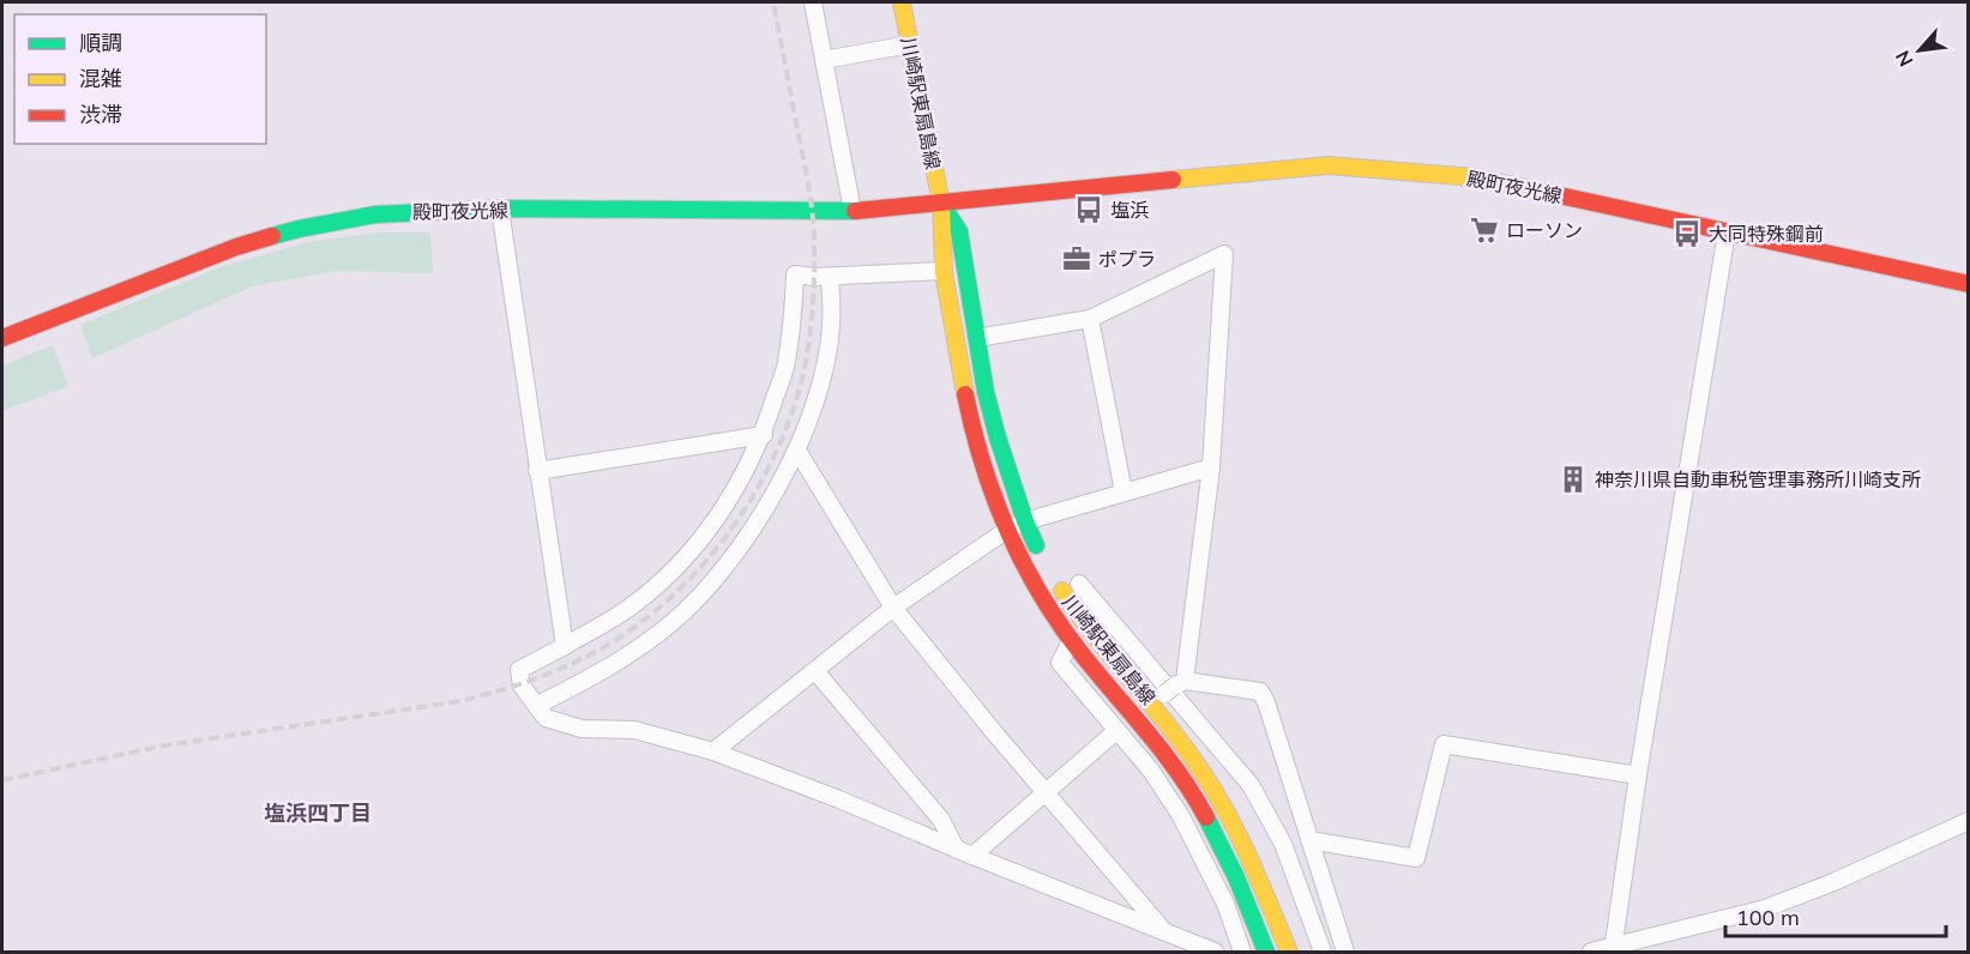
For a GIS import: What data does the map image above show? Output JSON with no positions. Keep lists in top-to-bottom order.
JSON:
{
  "streets": {
    "main road": ["川崎駅東扇島線", "殿町夜光線"]
  },
  "crossings": [
    ["川崎駅東扇島線", "殿町夜光線"]
  ],
  "districts": ["塩浜四丁目"],
  "places": {
    "bus stop": ["塩浜", "大同特殊鋼前"],
    "supermarket": ["ローソン"],
    "office": ["ポプラ"],
    "building": ["神奈川県自動車税管理事務所川崎支所"]
  },
  "legend": ["順調", "混雑", "渋滞"],
  "scale_bar": "100 m",
  "north": "bottom left"
}
